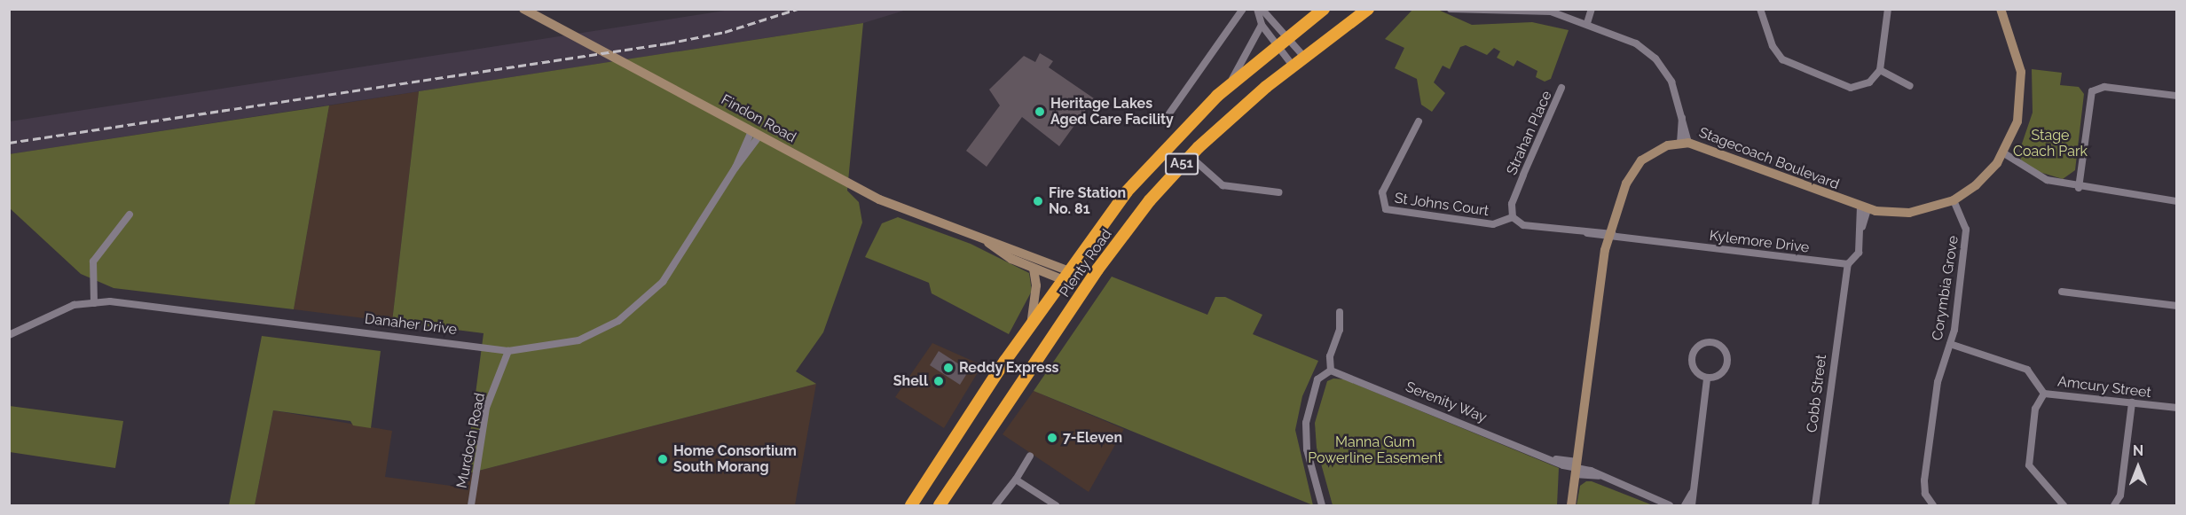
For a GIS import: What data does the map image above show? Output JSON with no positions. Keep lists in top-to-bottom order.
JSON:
{
  "streets": {
    "highway": ["Findon Road", "A51", "Plenty Road"],
    "street": [
      "Strahan Place",
      "Stagecoach Boulevard",
      "St Johns Court",
      "Kylemore Drive",
      "Corymbia Grove",
      "Danaher Drive",
      "Amcury Street",
      "Cobb Street",
      "Serenity Way",
      "Murdoch Road"
    ]
  },
  "crossings": [
    ["Findon Road", "Plenty Road"],
    ["Findon Road", "Danaher Drive"],
    ["Strahan Place", "St Johns Court"],
    ["Stagecoach Boulevard", "Kylemore Drive"],
    ["Stagecoach Boulevard", "Corymbia Grove"],
    ["Stagecoach Boulevard", "Serenity Way"],
    ["Kylemore Drive", "Cobb Street"],
    ["Corymbia Grove", "Amcury Street"],
    ["Danaher Drive", "Murdoch Road"]
  ],
  "parks": ["Stage Coach Park", "Manna Gum Powerline Easement"],
  "places": [
    "Heritage Lakes Aged Care Facility",
    "Fire Station No. 81",
    "Reddy Express",
    "Shell",
    "7-Eleven",
    "Home Consortium South Morang"
  ],
  "north": "top"
}
